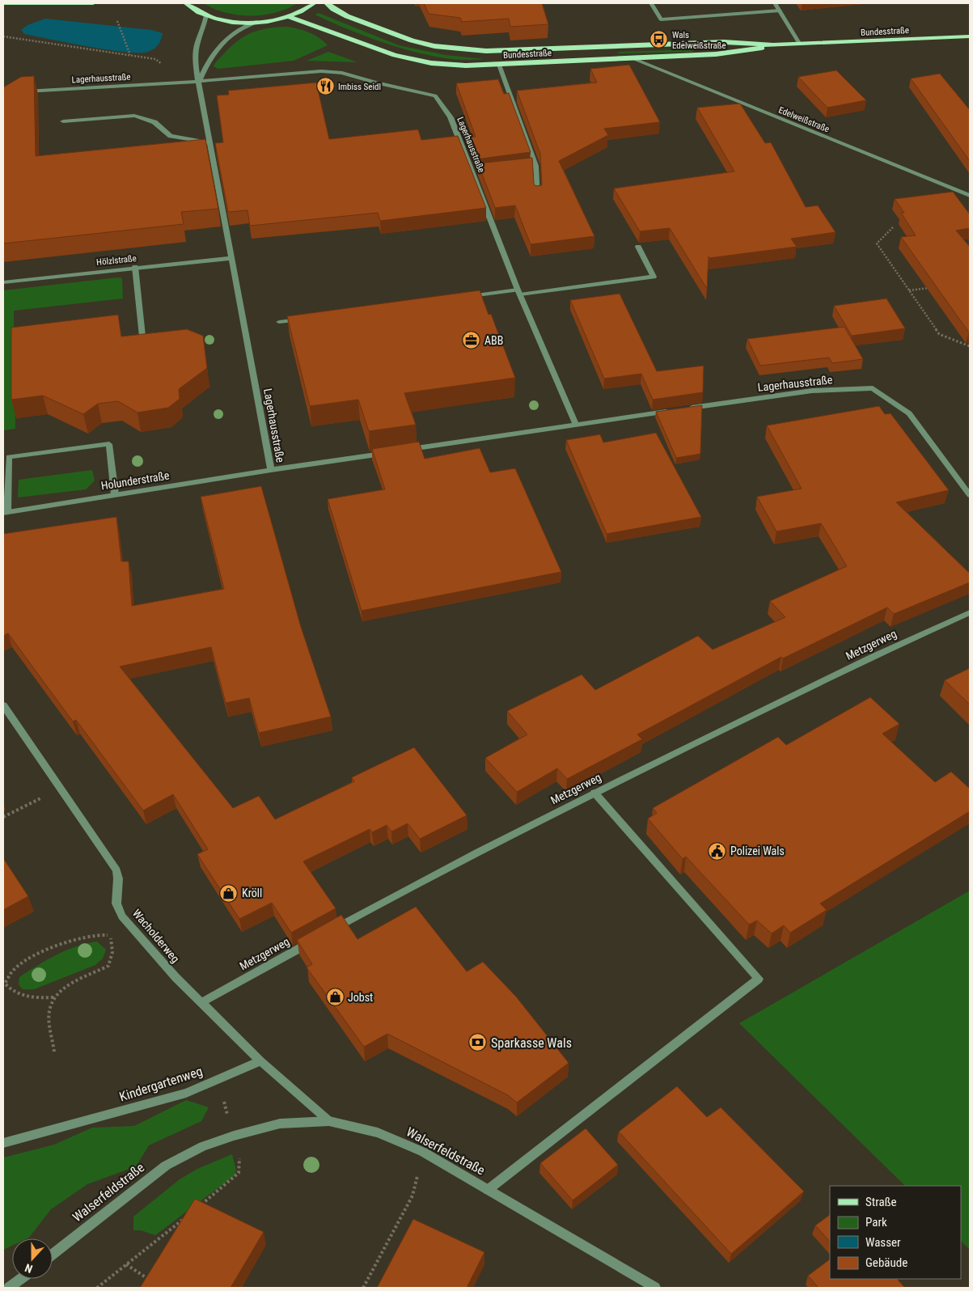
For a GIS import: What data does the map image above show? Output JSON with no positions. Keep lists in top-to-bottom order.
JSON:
{
  "streets": {
    "main road": ["Bundesstraße"],
    "street": [
      "Lagerhausstraße",
      "Edelweißstraße",
      "Hölzlstraße",
      "Holunderstraße",
      "Metzgerweg",
      "Wacholderweg",
      "Kindergartenweg",
      "Walserfeldstraße"
    ]
  },
  "crossings": [
    ["Bundesstraße", "Lagerhausstraße"],
    ["Bundesstraße", "Edelweißstraße"],
    ["Lagerhausstraße", "Hölzlstraße"],
    ["Lagerhausstraße", "Holunderstraße"],
    ["Metzgerweg", "Wacholderweg"],
    ["Wacholderweg", "Kindergartenweg"]
  ],
  "places": {
    "bus stop": ["Wals Edelweißstraße"],
    "restaurant": ["Imbiss Seidl"],
    "office": ["ABB"],
    "public building": ["Polizei Wals"],
    "shop": ["Kröll", "Jobst"],
    "bank": ["Sparkasse Wals"]
  },
  "legend": [
    "Straße",
    "Park",
    "Wasser",
    "Gebäude"
  ],
  "north": "bottom"
}
